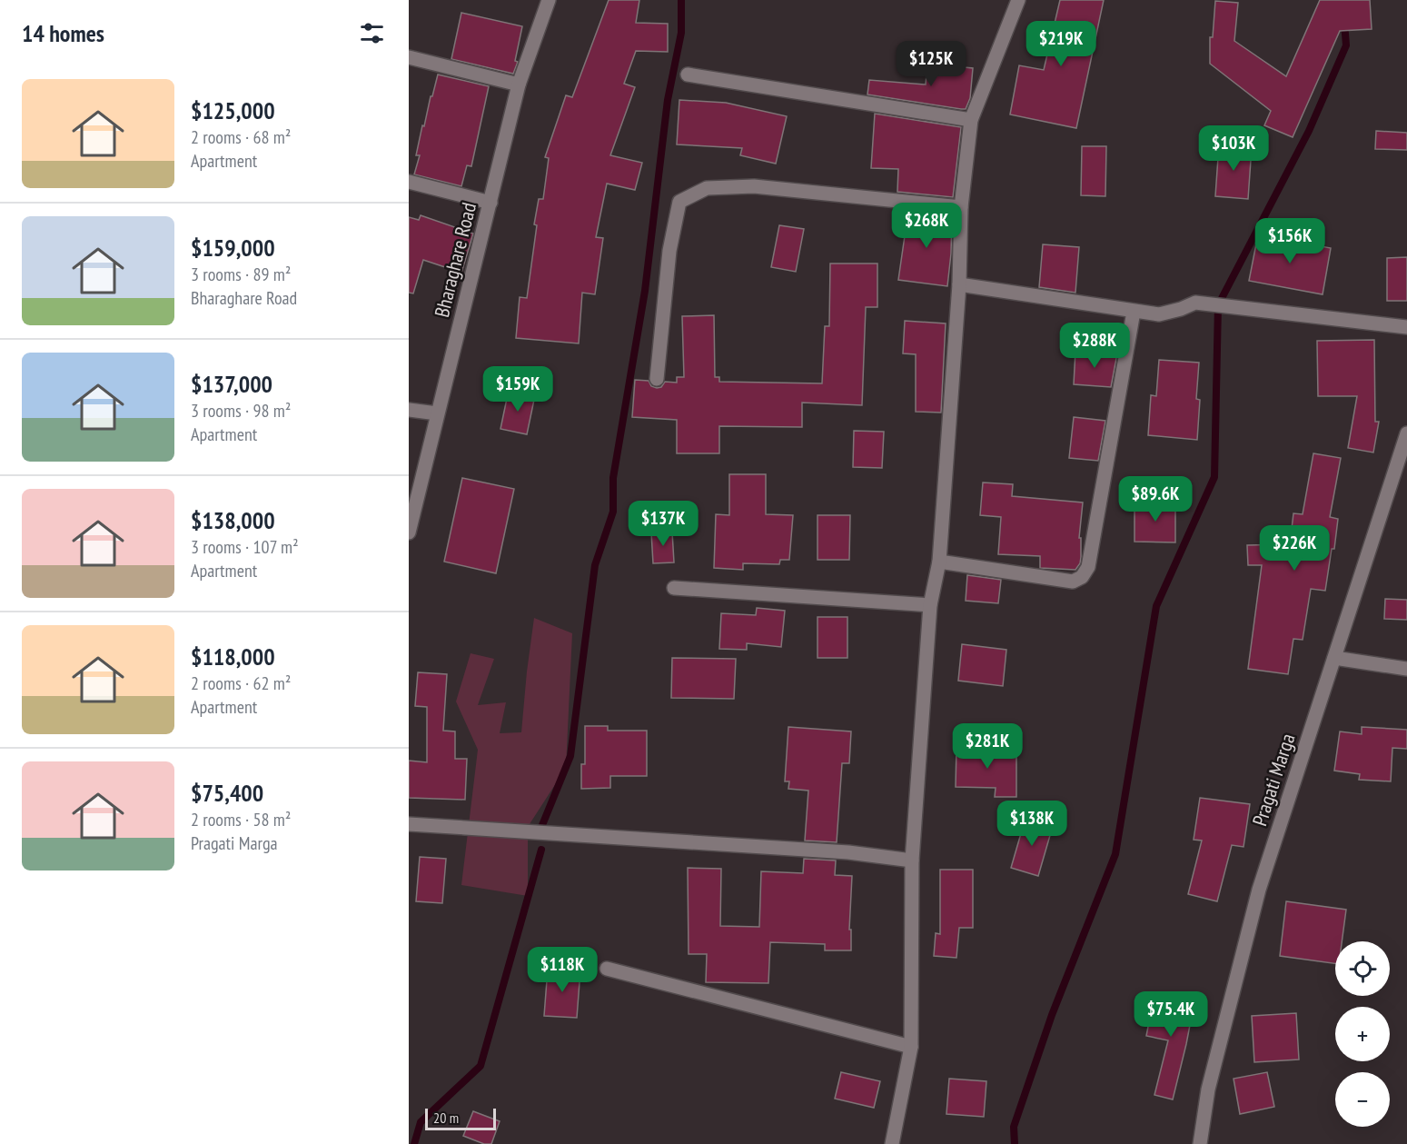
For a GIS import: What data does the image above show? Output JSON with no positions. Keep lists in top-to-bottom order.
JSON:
{
  "streets": {
    "street": ["Bharaghare Road", "Pragati Marga"]
  },
  "scale_bar": "20 m",
  "page": {
    "heading": "14 homes",
    "price": [
      "$219K",
      "$125K",
      "$103K",
      "$268K",
      "$156K",
      "$288K",
      "$159K",
      "$89.6K",
      "$137K",
      "$226K",
      "$281K",
      "$138K",
      "$118K",
      "$75.4K"
    ],
    "list": [
      {
        "name": "$125,000",
        "note": "2 rooms · 68 m² · Apartment"
      },
      {
        "name": "$159,000",
        "note": "3 rooms · 89 m² · Bharaghare Road"
      },
      {
        "name": "$137,000",
        "note": "3 rooms · 98 m² · Apartment"
      },
      {
        "name": "$138,000",
        "note": "3 rooms · 107 m² · Apartment"
      },
      {
        "name": "$118,000",
        "note": "2 rooms · 62 m² · Apartment"
      },
      {
        "name": "$75,400",
        "note": "2 rooms · 58 m² · Pragati Marga"
      }
    ],
    "map_buttons": ["+", "−"],
    "scale": "20 m"
  }
}
